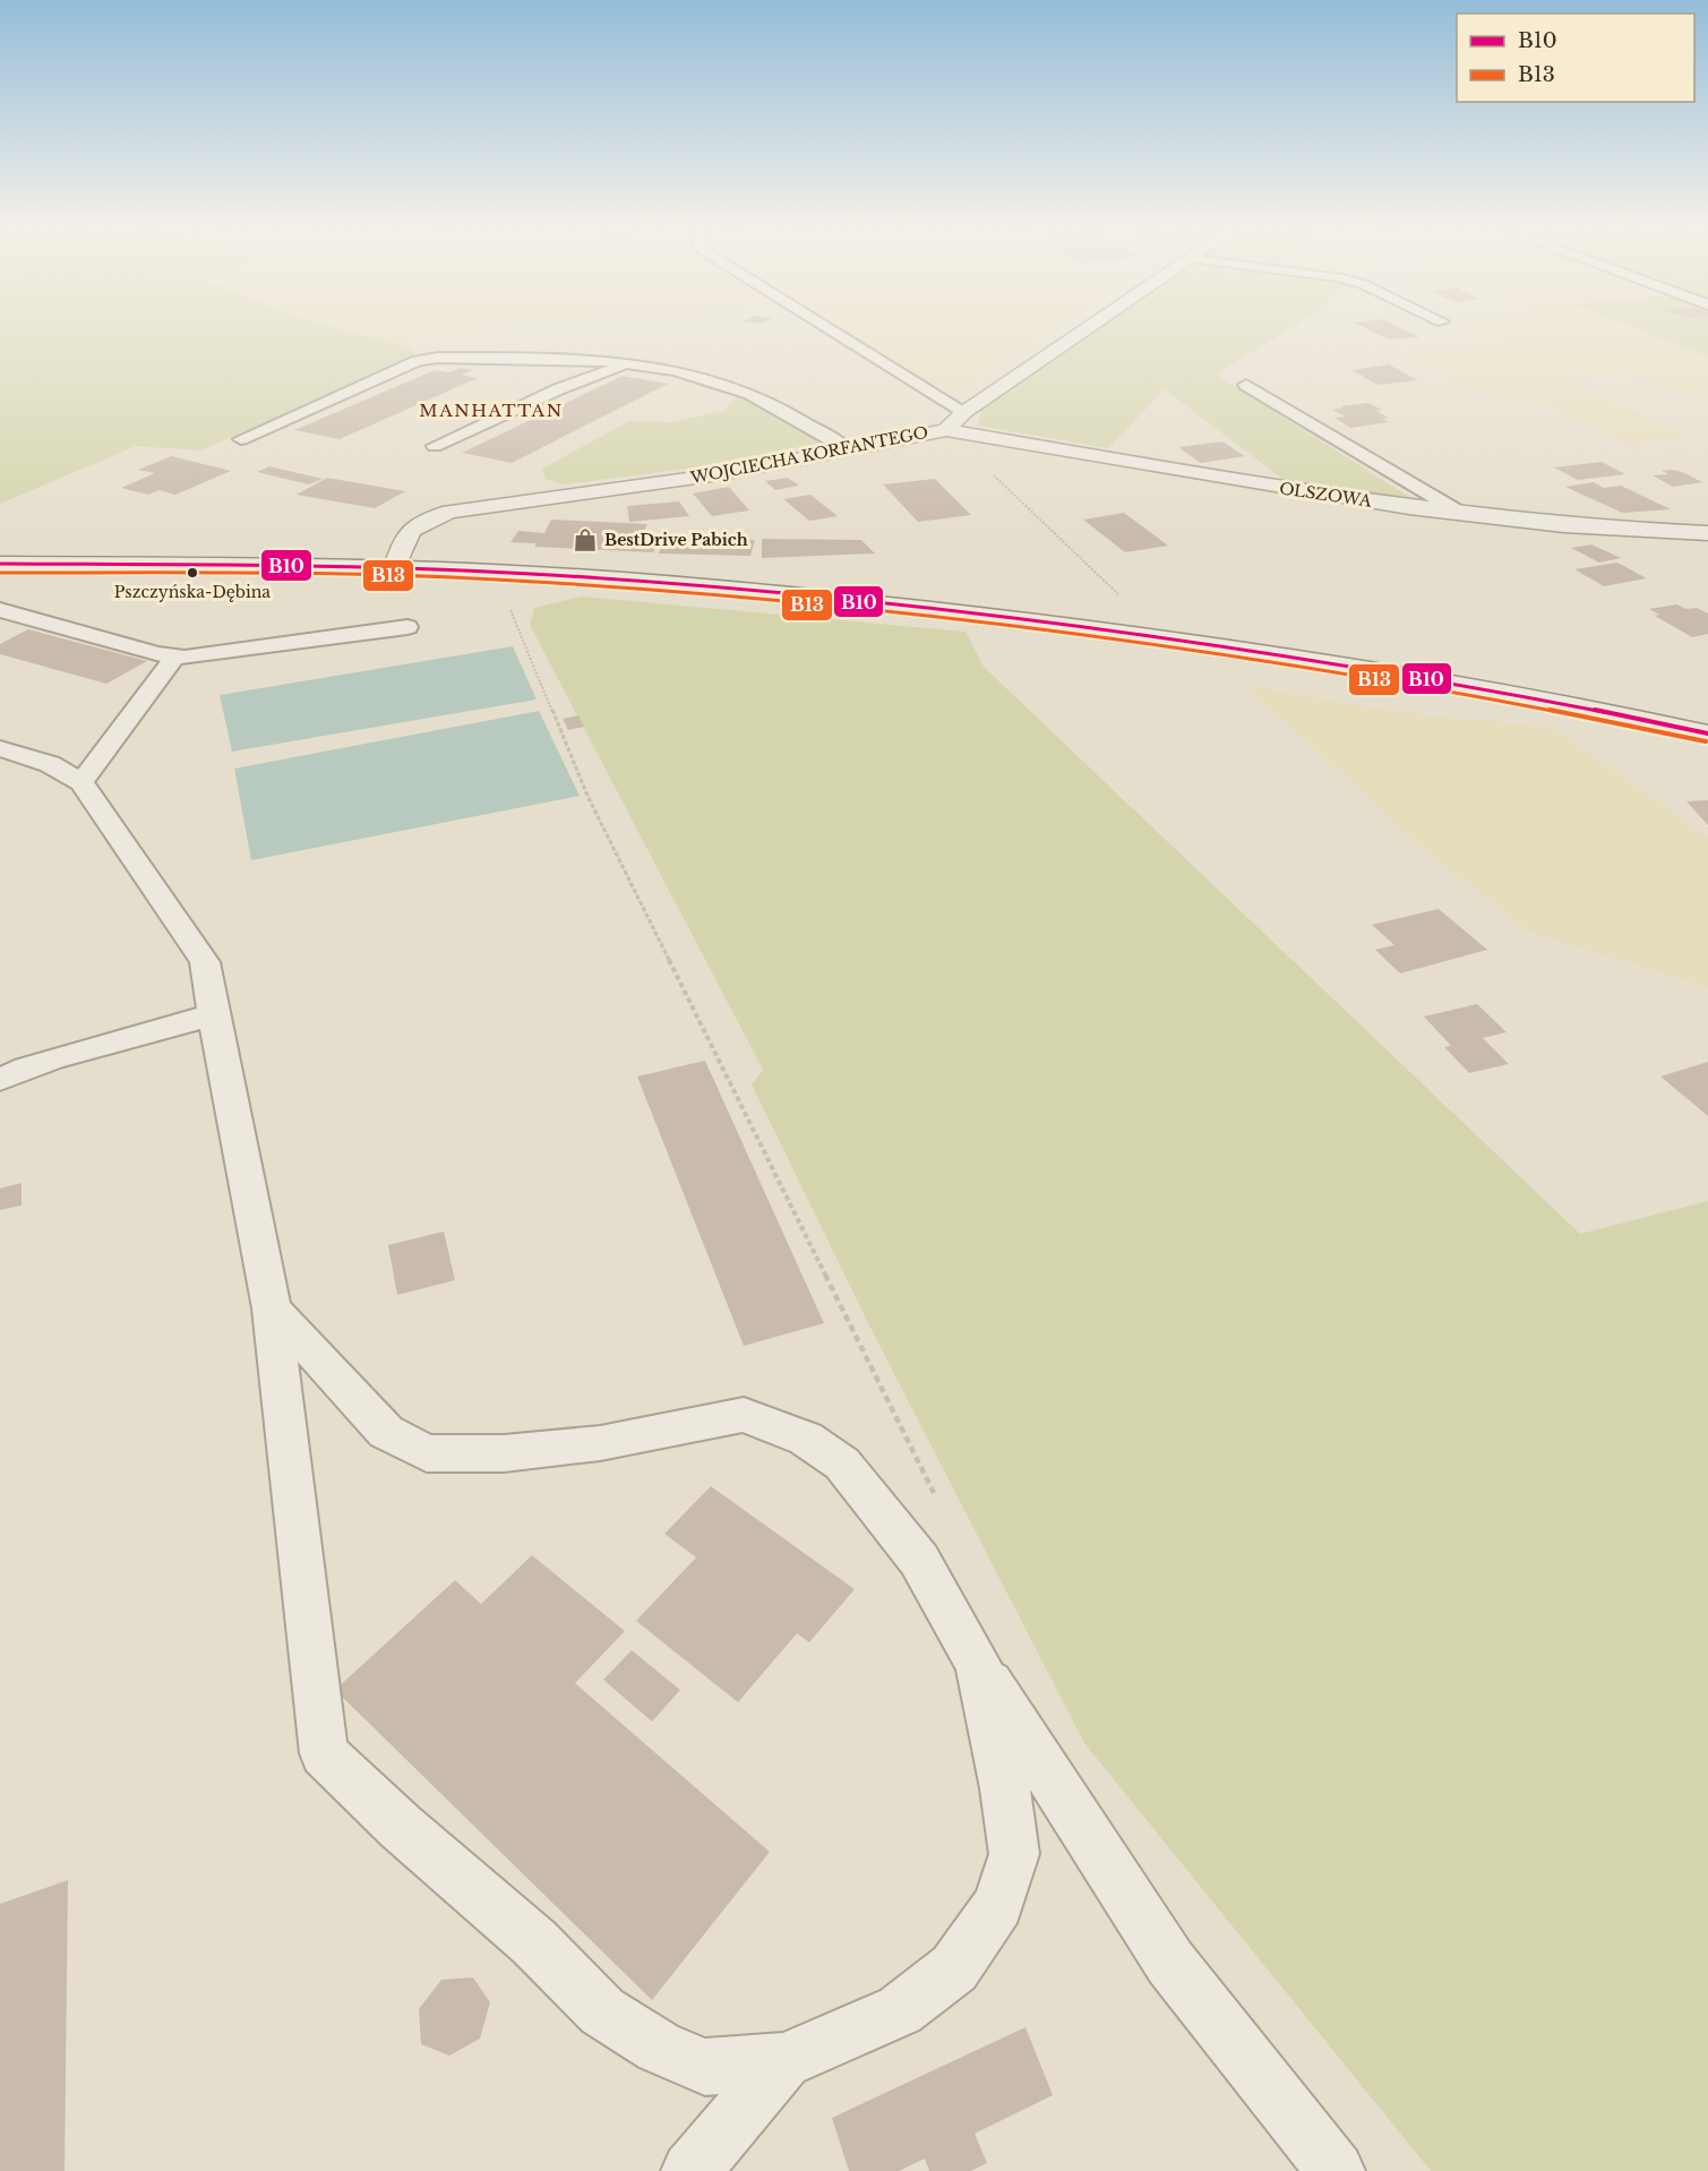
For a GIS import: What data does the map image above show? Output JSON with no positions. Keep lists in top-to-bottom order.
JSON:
{
  "streets": {
    "street": ["WOJCIECHA KORFANTEGO", "OLSZOWA"]
  },
  "crossings": [
    ["WOJCIECHA KORFANTEGO", "OLSZOWA"]
  ],
  "districts": ["MANHATTAN"],
  "places": {
    "shop": ["BestDrive Pabich"],
    "other": ["Pszczyńska-Dębina"]
  },
  "lines": ["transit line B10", "transit line B13"],
  "legend": ["B10", "B13"]
}
